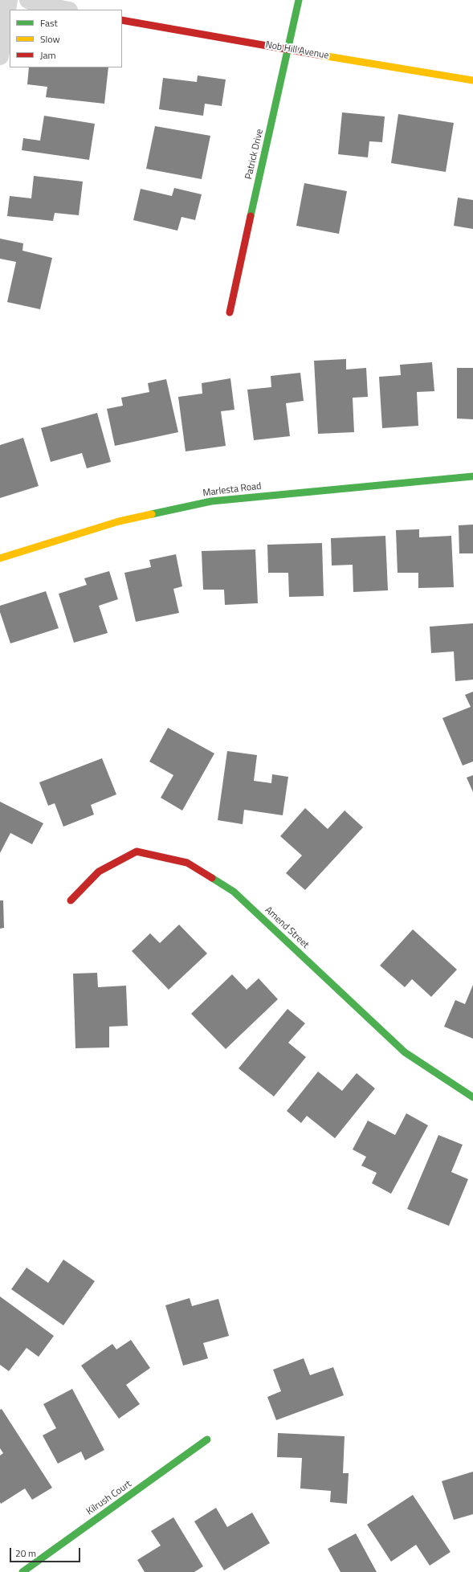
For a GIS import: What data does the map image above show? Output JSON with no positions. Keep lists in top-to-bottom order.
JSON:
{
  "streets": {
    "street": [
      "Nob Hill Avenue",
      "Patrick Drive",
      "Marlesta Road",
      "Amend Street",
      "Kilrush Court"
    ]
  },
  "crossings": [
    ["Nob Hill Avenue", "Patrick Drive"]
  ],
  "legend": ["Fast", "Slow", "Jam"],
  "scale_bar": "20 m"
}
